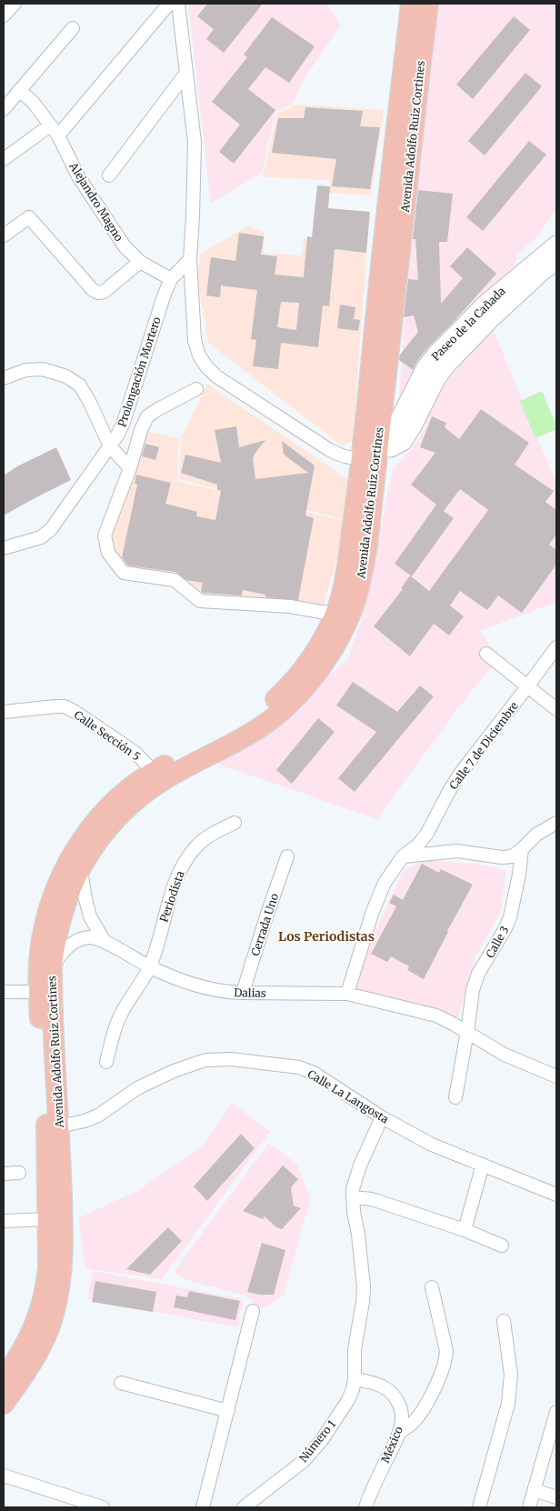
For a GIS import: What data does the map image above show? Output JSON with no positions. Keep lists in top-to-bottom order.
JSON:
{
  "streets": {
    "main road": ["Avenida Adolfo Ruiz Cortines"],
    "street": [
      "Alejandro Magno",
      "Paseo de la Cañada",
      "Prolongación Mortero",
      "Calle Sección 5",
      "Calle 7 de Diciembre",
      "Periodista",
      "Cerrada Uno",
      "Calle 3",
      "Dalias",
      "Calle La Langosta",
      "Número 1",
      "México"
    ]
  },
  "crossings": [
    ["Avenida Adolfo Ruiz Cortines", "Paseo de la Cañada"],
    ["Avenida Adolfo Ruiz Cortines", "Calle Sección 5"],
    ["Avenida Adolfo Ruiz Cortines", "Dalias"],
    ["Avenida Adolfo Ruiz Cortines", "Calle La Langosta"],
    ["Alejandro Magno", "Prolongación Mortero"],
    ["Calle 7 de Diciembre", "Dalias"],
    ["Periodista", "Dalias"],
    ["Cerrada Uno", "Dalias"],
    ["Calle 3", "Dalias"],
    ["Calle La Langosta", "Número 1"],
    ["Número 1", "México"]
  ],
  "districts": ["Los Periodistas"]
}
